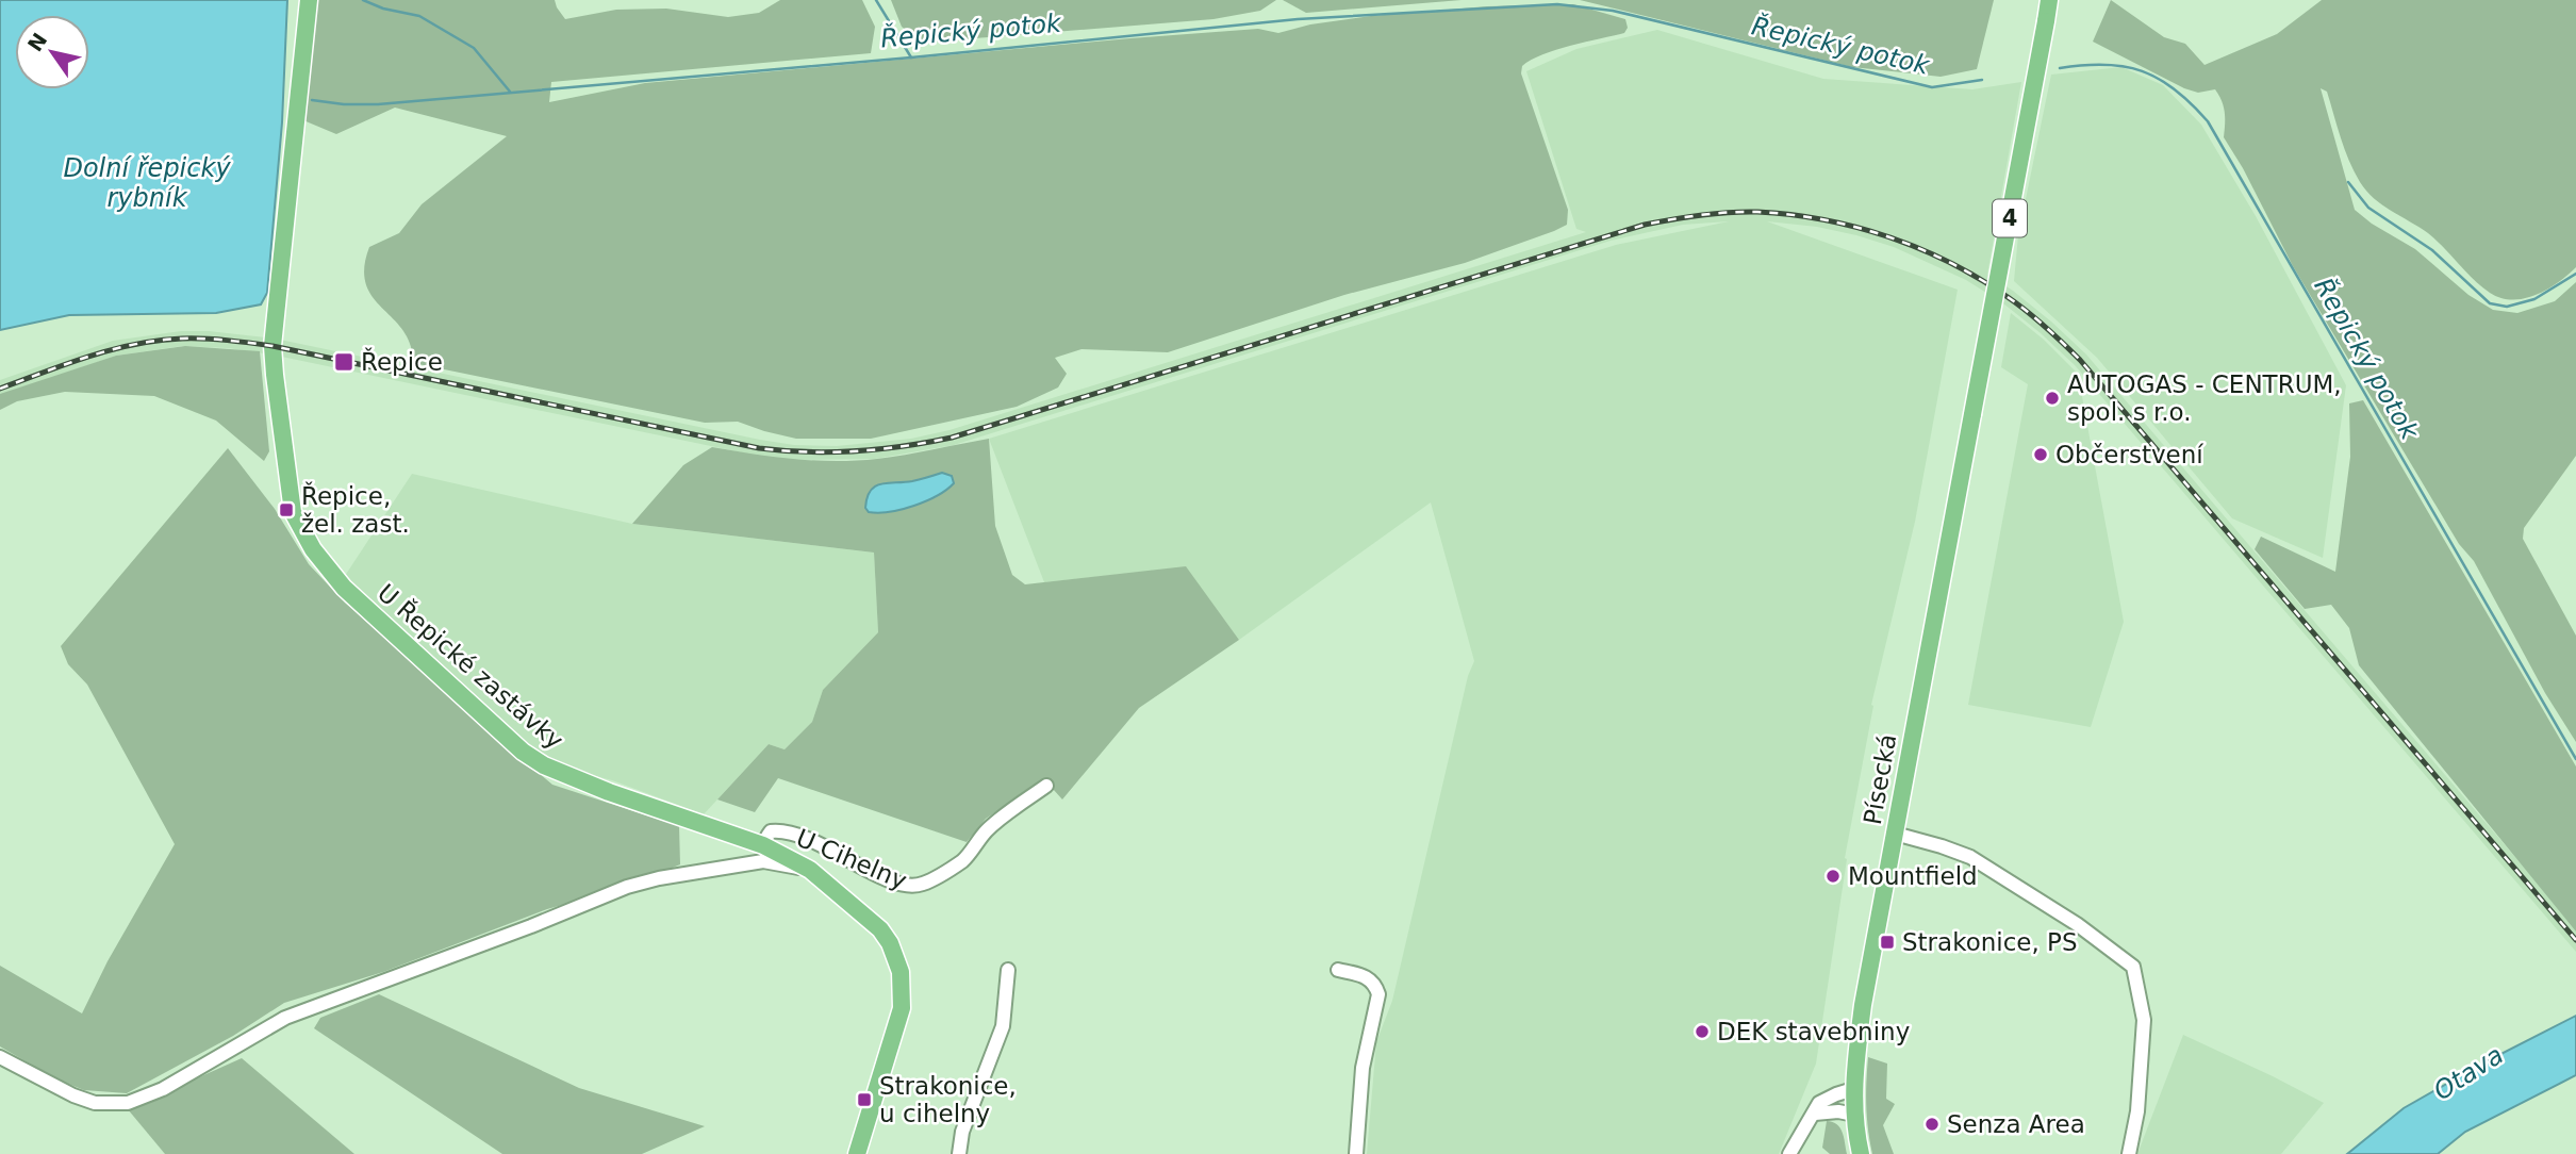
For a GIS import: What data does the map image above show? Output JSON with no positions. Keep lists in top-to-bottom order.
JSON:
{
  "streets": {
    "main road": ["4", "U Řepické zastávky", "Písecká"],
    "street": ["U Cihelny"]
  },
  "crossings": [
    ["U Řepické zastávky", "U Cihelny"]
  ],
  "water": ["Řepický potok", "Dolní řepický rybník", "Otava"],
  "places": {
    "transit": [
      "Řepice",
      "Řepice, žel. zast.",
      "Strakonice, PS",
      "Strakonice, u cihelny"
    ],
    "other": [
      "AUTOGAS - CENTRUM, spol. s r.o.",
      "Občerstvení",
      "Mountfield",
      "DEK stavebniny",
      "Senza Area"
    ]
  },
  "north": "top left"
}
